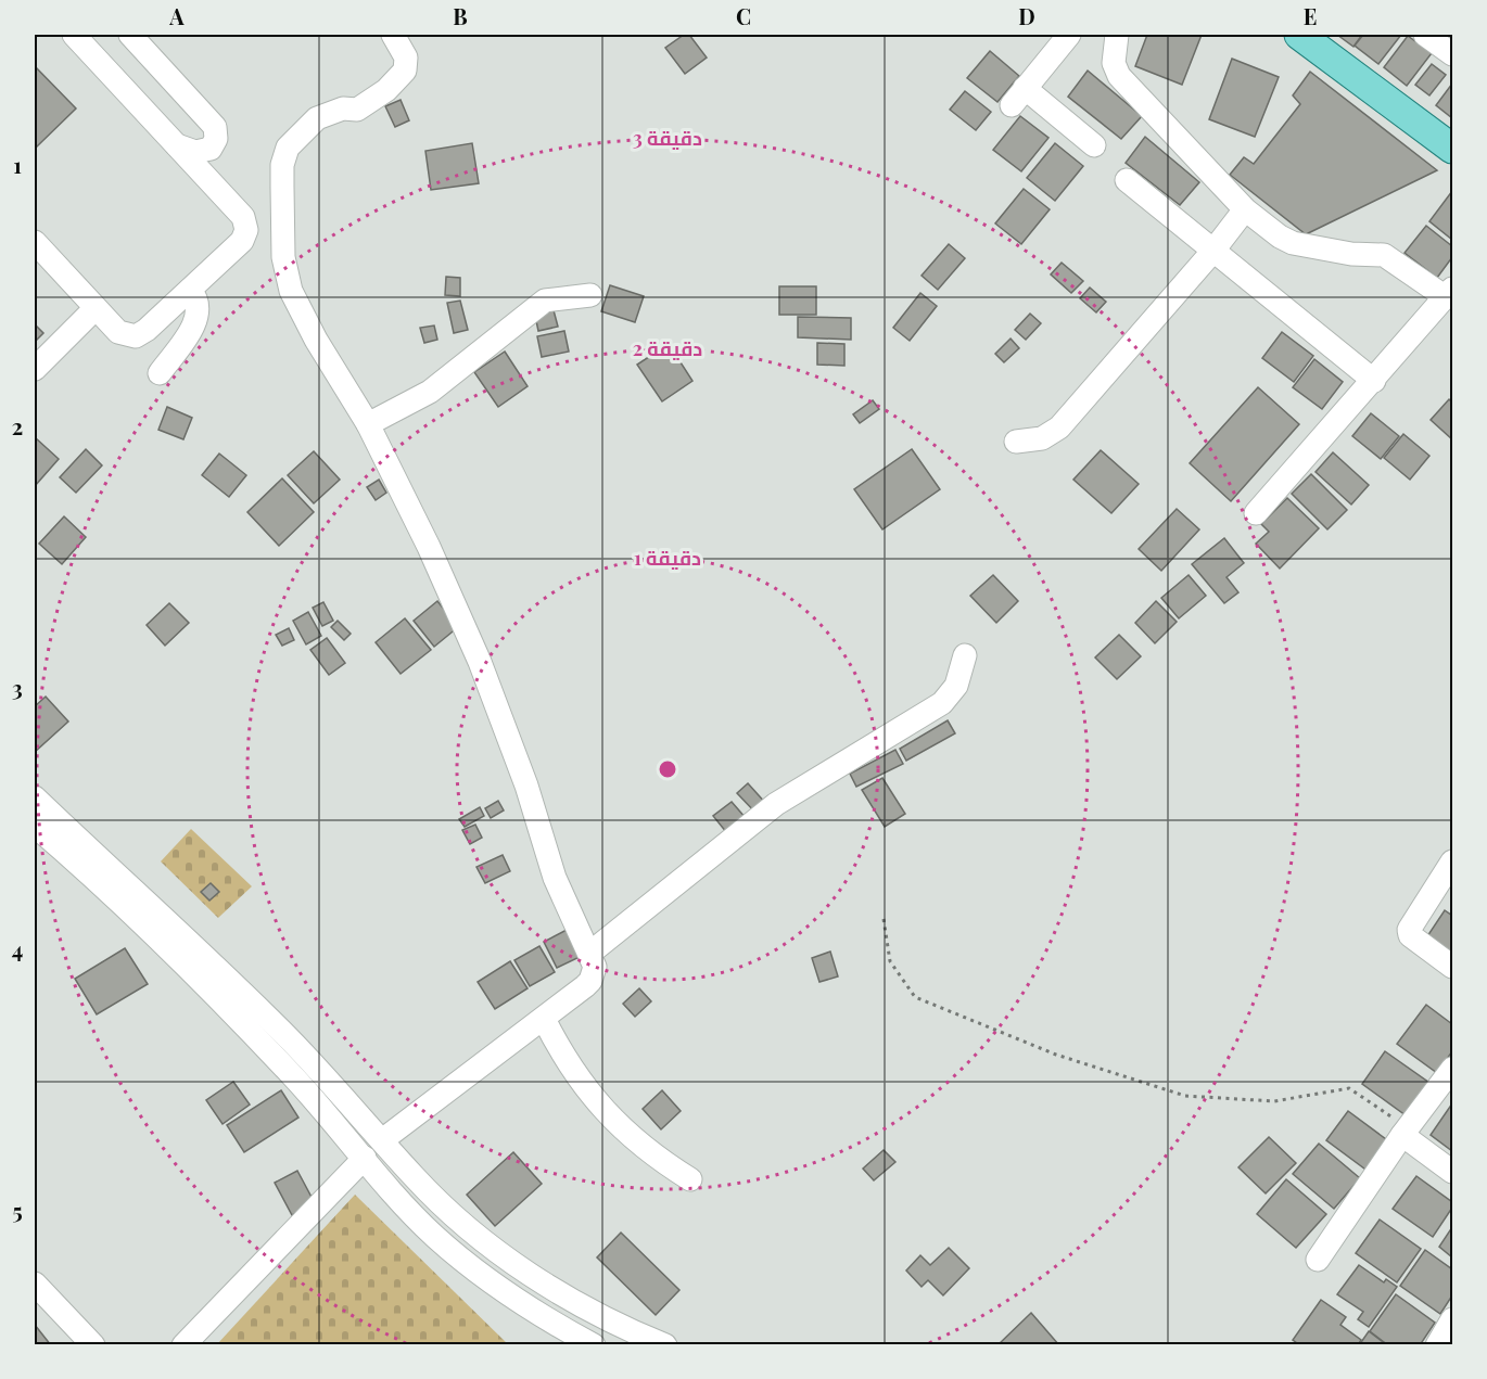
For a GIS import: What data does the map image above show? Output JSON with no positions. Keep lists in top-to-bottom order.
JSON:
{
  "grid": {
    "columns": [
      "A",
      "B",
      "C",
      "D",
      "E"
    ],
    "rows": [
      "1",
      "2",
      "3",
      "4",
      "5"
    ]
  },
  "rings": ["3 دقيقة", "2 دقيقة", "1 دقيقة"]
}
